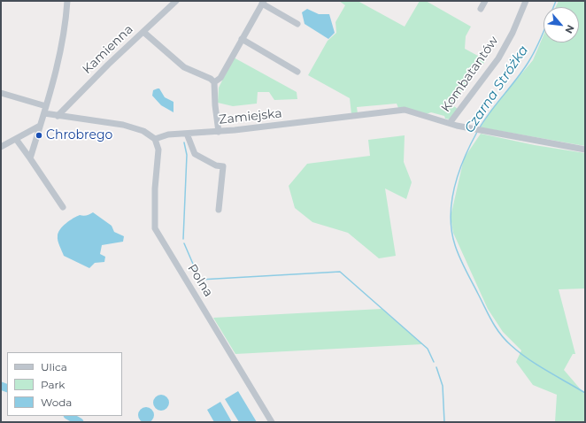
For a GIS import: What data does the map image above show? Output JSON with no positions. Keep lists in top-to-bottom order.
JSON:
{
  "streets": {
    "street": [
      "Kamienna",
      "Kombatantów",
      "Zamiejska",
      "Polna"
    ]
  },
  "crossings": [
    ["Kombatantów", "Zamiejska"],
    ["Zamiejska", "Polna"]
  ],
  "water": ["Czarna Stróżka"],
  "places": ["Chrobrego"],
  "legend": ["Ulica", "Park", "Woda"],
  "north": "bottom right"
}
